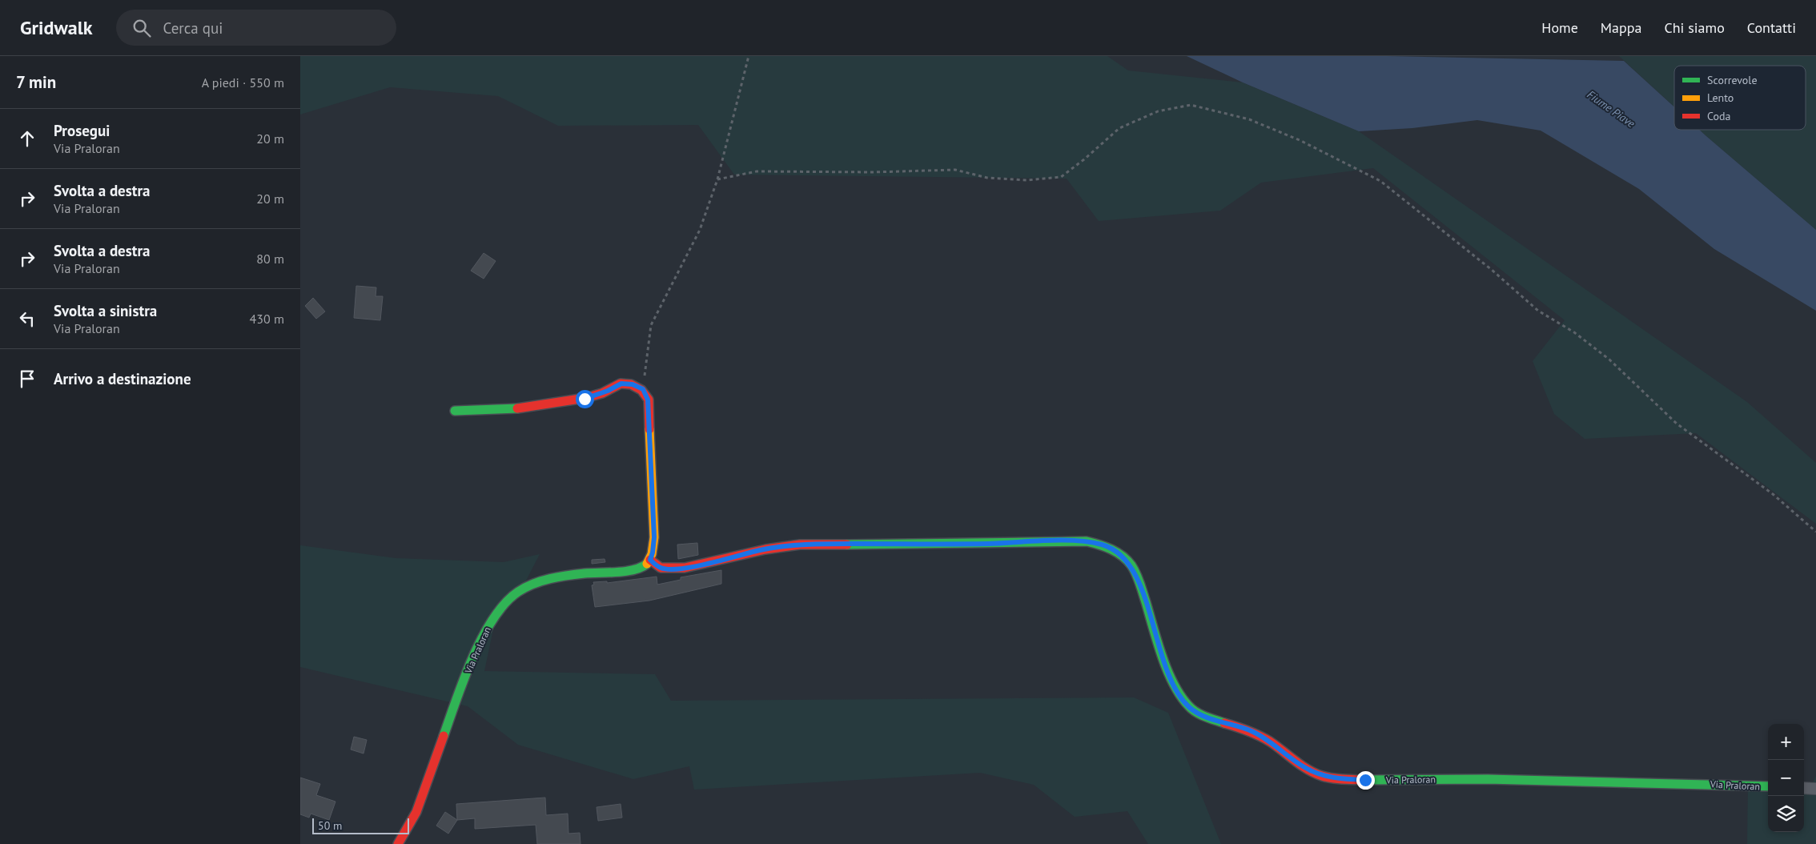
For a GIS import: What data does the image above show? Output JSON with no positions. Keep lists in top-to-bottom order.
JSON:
{
  "streets": {
    "street": ["Via Praloran"]
  },
  "water": ["Fiume Piave"],
  "legend": ["Scorrevole", "Lento", "Coda"],
  "scale_bar": "50 m",
  "page": {
    "header": "Gridwalk",
    "search": "Cerca qui",
    "nav": [
      "Home",
      "Mappa",
      "Chi siamo",
      "Contatti"
    ],
    "heading": ["7 min", "A piedi · 550 m"],
    "list": [
      ["Prosegui", "Via Praloran", "20 m"],
      ["Svolta a destra", "Via Praloran", "20 m"],
      ["Svolta a destra", "Via Praloran", "80 m"],
      ["Svolta a sinistra", "Via Praloran", "430 m"],
      "Arrivo a destinazione"
    ],
    "map_buttons": ["+", "−"],
    "scale": "50 m"
  }
}
